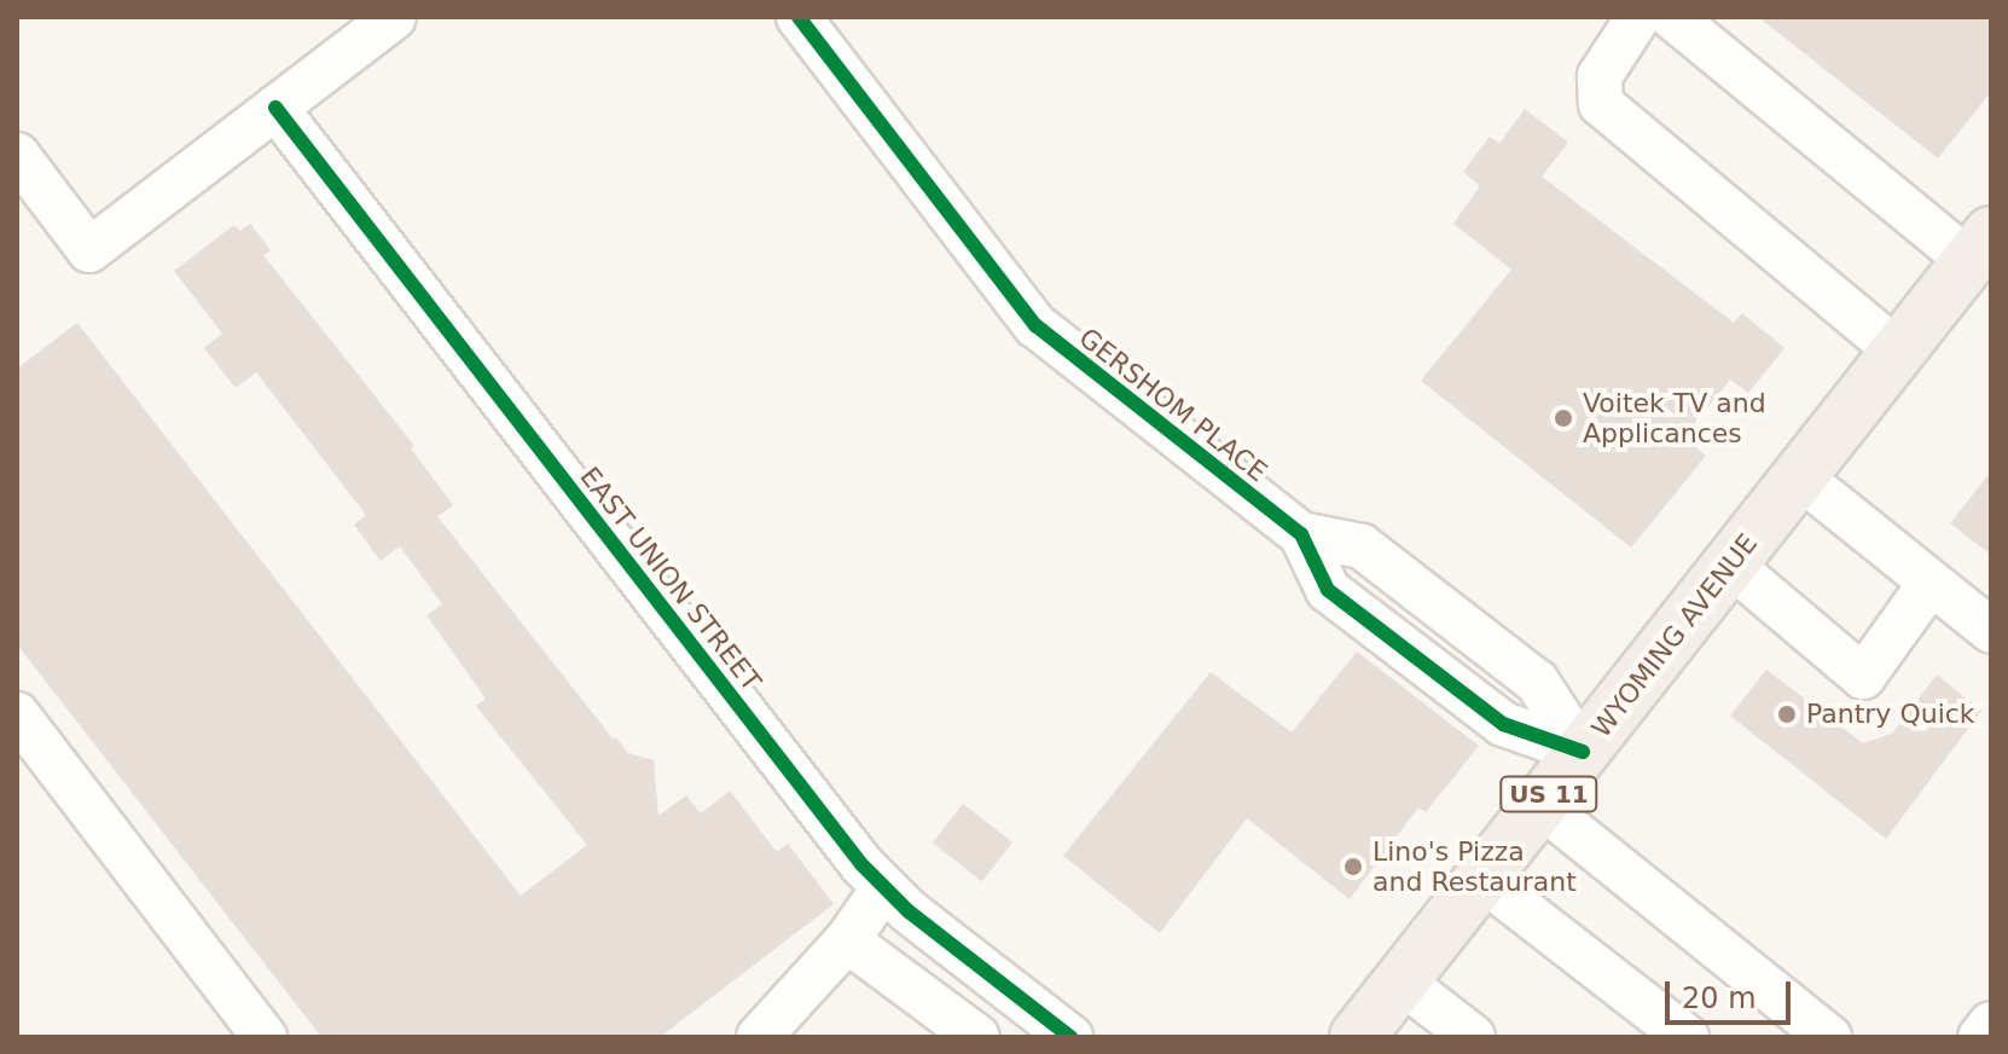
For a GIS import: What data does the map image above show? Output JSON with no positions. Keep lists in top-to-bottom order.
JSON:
{
  "streets": {
    "main road": ["WYOMING AVENUE", "US 11"],
    "street": ["GERSHOM PLACE", "EAST UNION STREET"]
  },
  "crossings": [
    ["GERSHOM PLACE", "WYOMING AVENUE"]
  ],
  "places": ["Voitek TV and Applicances", "Pantry Quick", "Lino's Pizza and Restaurant"],
  "scale_bar": "20 m"
}
